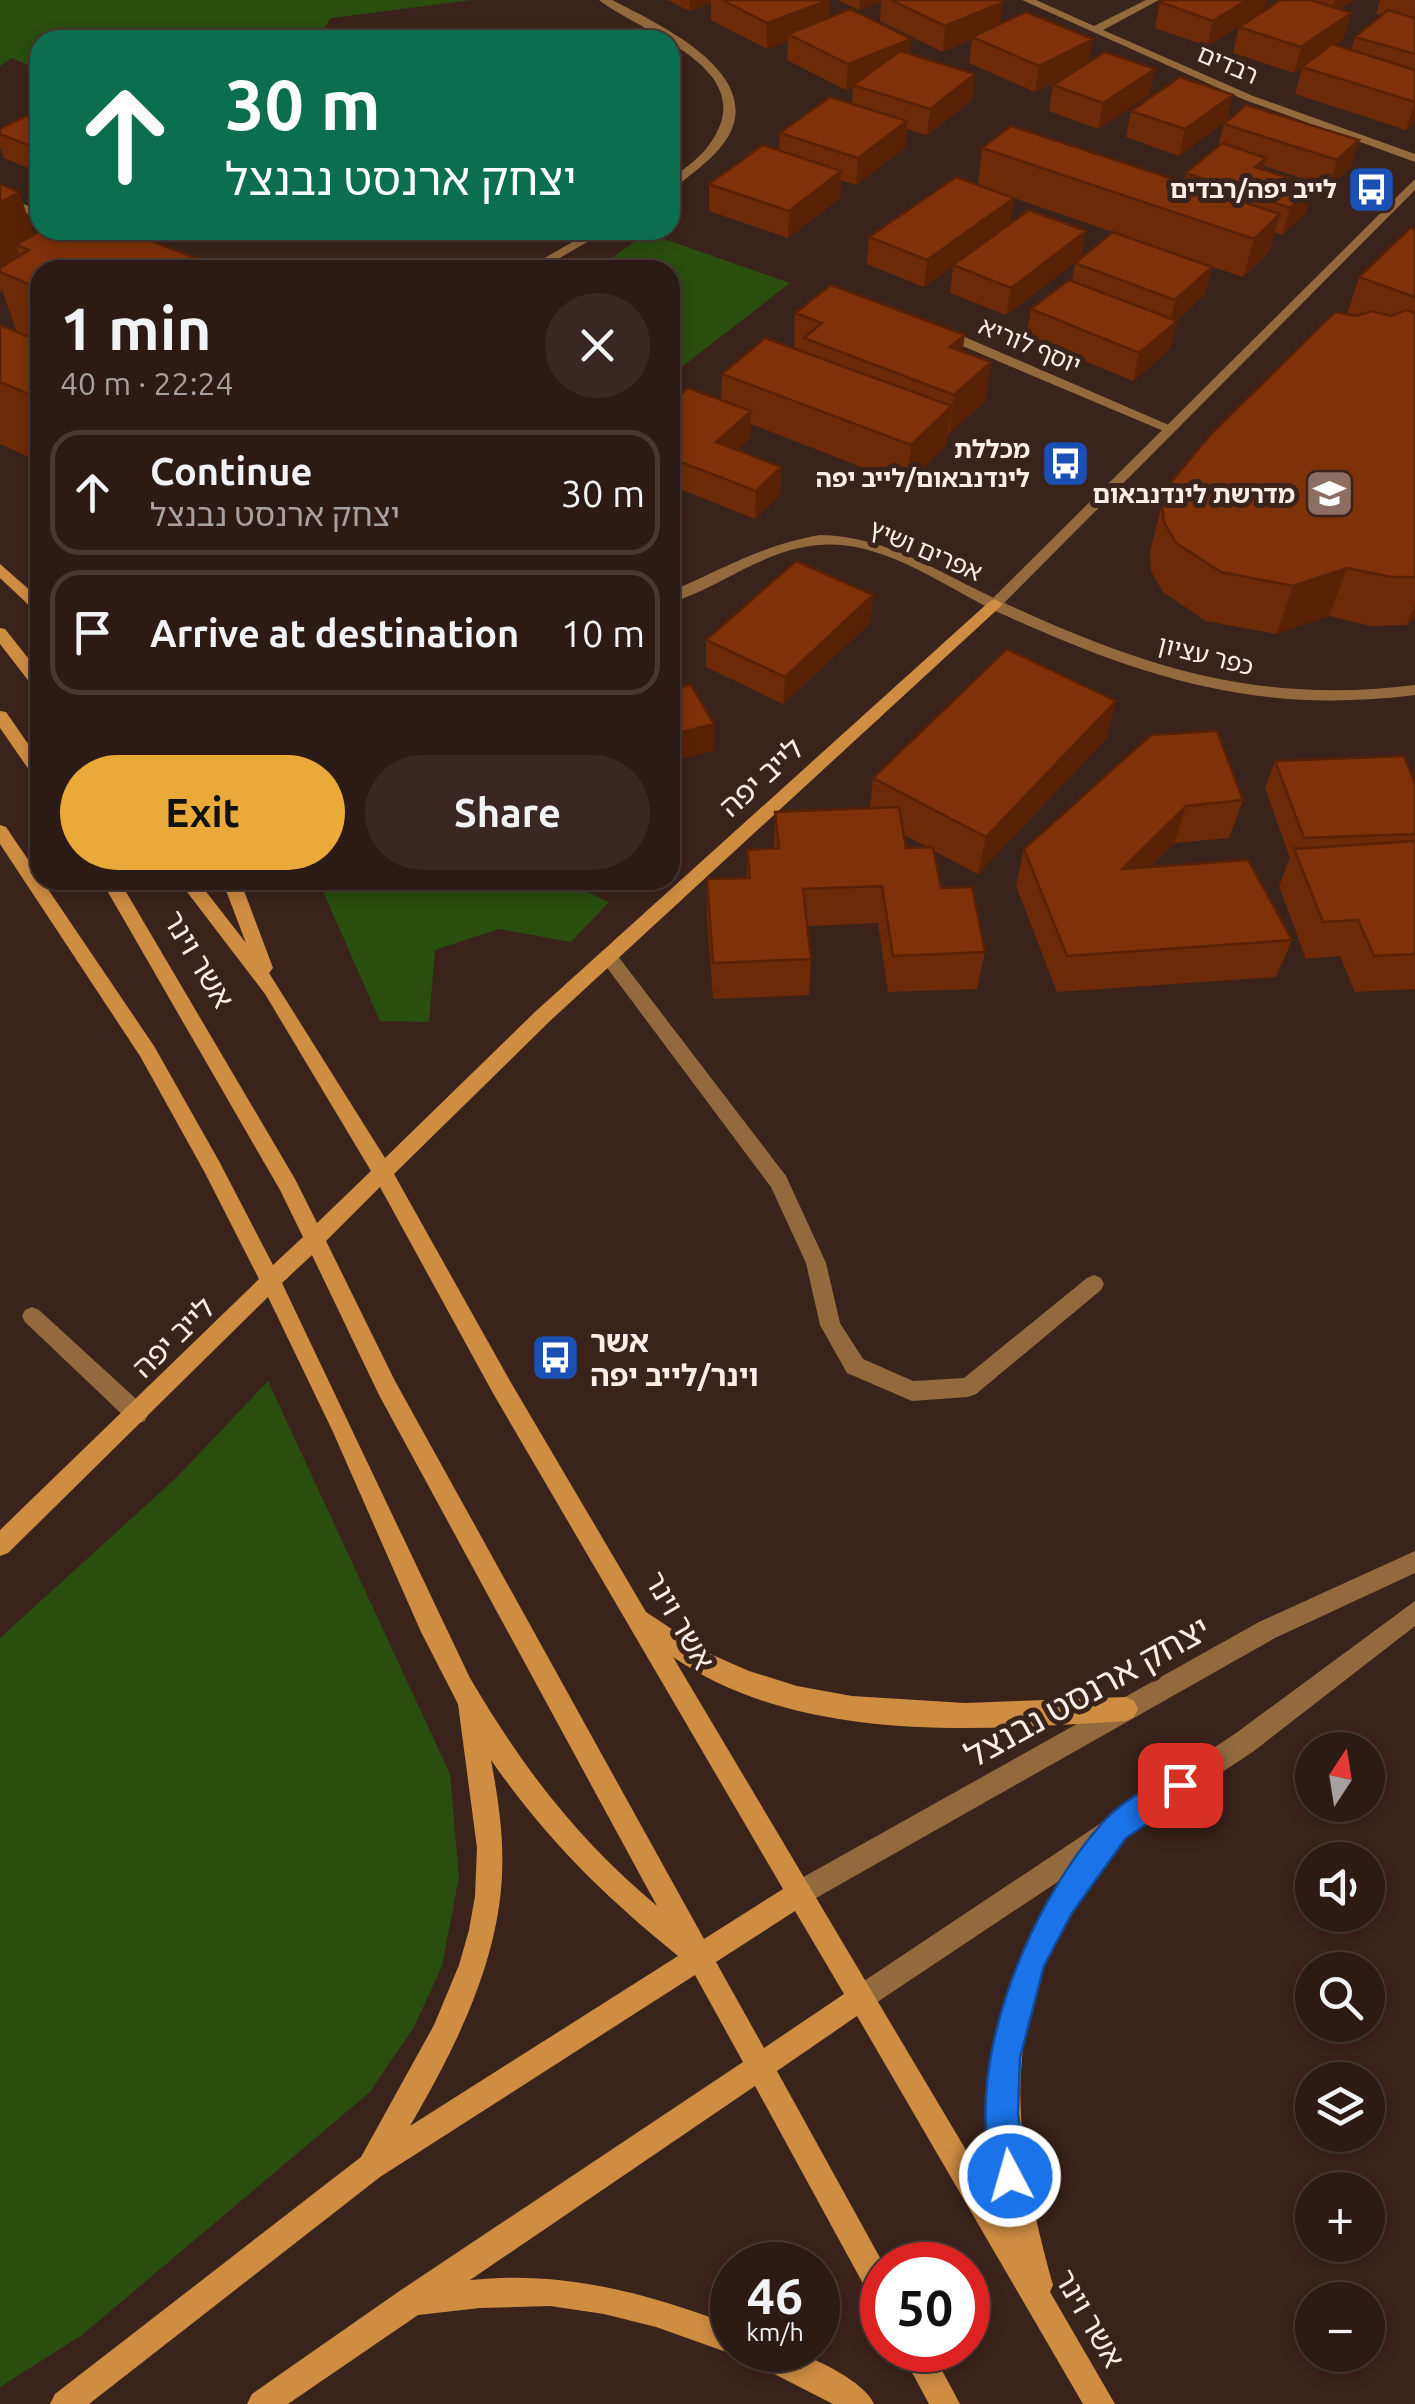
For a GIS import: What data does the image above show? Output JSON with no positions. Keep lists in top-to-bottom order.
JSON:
{
  "streets": {
    "main road": ["לייב יפה", "אשר וינר"],
    "street": [
      "רבדים",
      "יוסף לוריא",
      "אפרים ושיץ",
      "כפר עציון",
      "יצחק ארנסט נבנצל"
    ]
  },
  "crossings": [
    ["יוסף לוריא", "לייב יפה"],
    ["אפרים ושיץ", "כפר עציון"],
    ["אפרים ושיץ", "לייב יפה"],
    ["כפר עציון", "לייב יפה"],
    ["אשר וינר", "יצחק ארנסט נבנצל"]
  ],
  "places": {
    "bus stop": ["לייב יפה/רבדים", "מכללת לינדנבאום/לייב יפה", "אשר וינר/לייב יפה"],
    "school or university": ["מדרשת לינדנבאום"]
  },
  "north": "top",
  "page": {
    "turn": ["30 m", "יצחק ארנסט נבנצל"],
    "heading": ["1 min", "40 m · 22:24"],
    "list": [
      {
        "name": "Continue",
        "note": "יצחק ארנסט נבנצל",
        "value": "30 m"
      },
      {
        "name": "Arrive at destination",
        "value": "10 m"
      }
    ],
    "buttons": ["Exit", "Share"],
    "map_buttons": ["+", "−"],
    "speed": "46 km/h",
    "limit": "50"
  }
}
